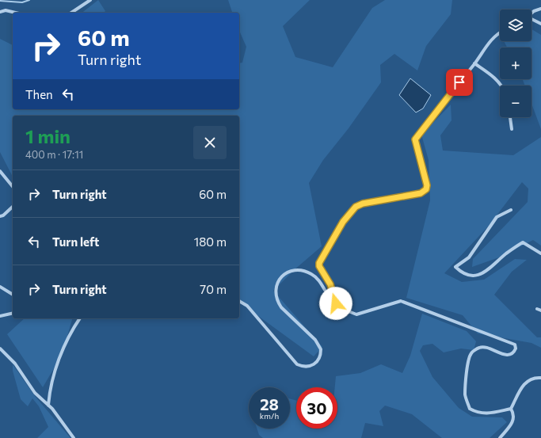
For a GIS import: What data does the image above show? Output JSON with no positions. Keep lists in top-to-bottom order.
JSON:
{
  "page": {
    "map_buttons": ["+", "−"],
    "turn": ["60 m", "Turn right"],
    "then": "Then",
    "heading": ["1 min", "400 m · 17:11"],
    "list": [
      {
        "name": "Turn right",
        "value": "60 m"
      },
      {
        "name": "Turn left",
        "value": "180 m"
      },
      {
        "name": "Turn right",
        "value": "70 m"
      }
    ],
    "speed": "28 km/h",
    "limit": "30"
  }
}
